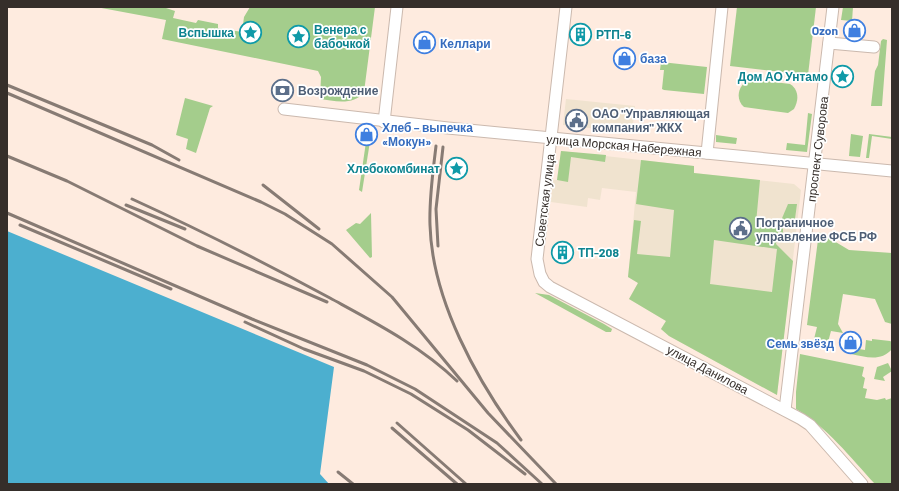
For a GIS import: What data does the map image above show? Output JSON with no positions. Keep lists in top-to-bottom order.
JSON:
{
  "streets": {
    "street": [
      "улица Морская Набережная",
      "проспект Суворова",
      "Советская улица",
      "улица Данилова"
    ]
  },
  "crossings": [
    ["улица Морская Набережная", "проспект Суворова"],
    ["улица Морская Набережная", "Советская улица"],
    ["проспект Суворова", "улица Данилова"],
    ["Советская улица", "улица Данилова"]
  ],
  "places": {
    "shop": [
      "Ozon",
      "Келлари",
      "база",
      "Хлеб – выпечка «Мокун»",
      "Семь звёзд"
    ],
    "place": [
      "Вспышка",
      "Венера с бабочкой",
      "Дом АО Унтамо",
      "Хлебокомбинат"
    ],
    "building": ["РТП-6", "ТП-208"],
    "bank": ["Возрождение"],
    "public building": ["ОАО \"Управляющая компания\" ЖКХ", "Пограничное управление ФСБ РФ"]
  }
}
